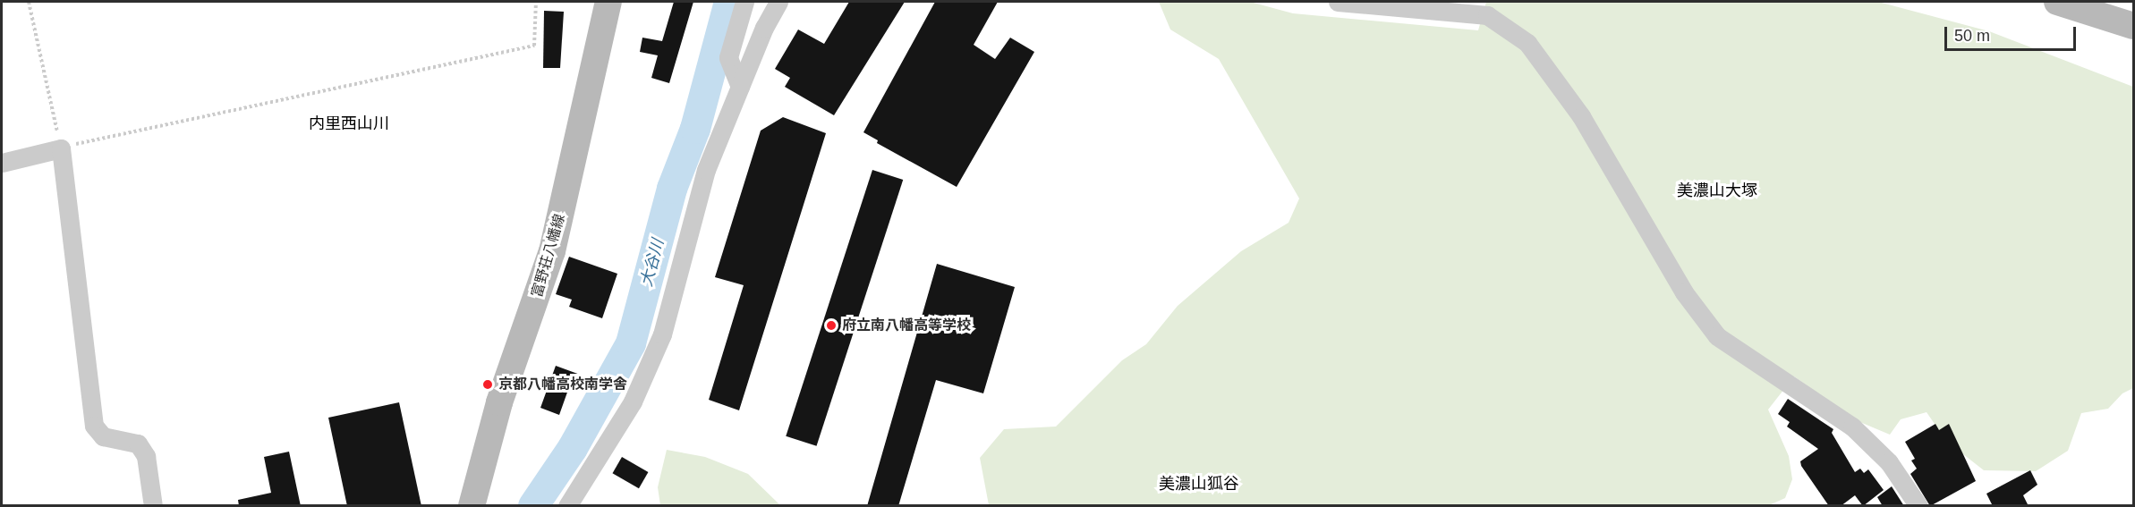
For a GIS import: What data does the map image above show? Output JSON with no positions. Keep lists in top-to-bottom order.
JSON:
{
  "streets": {
    "main road": ["富野荘八幡線"]
  },
  "districts": ["内里西山川", "美濃山大塚", "美濃山狐谷"],
  "water": ["大谷川"],
  "places": ["府立南八幡高等学校", "京都八幡高校南学舎"],
  "scale_bar": "50 m"
}
